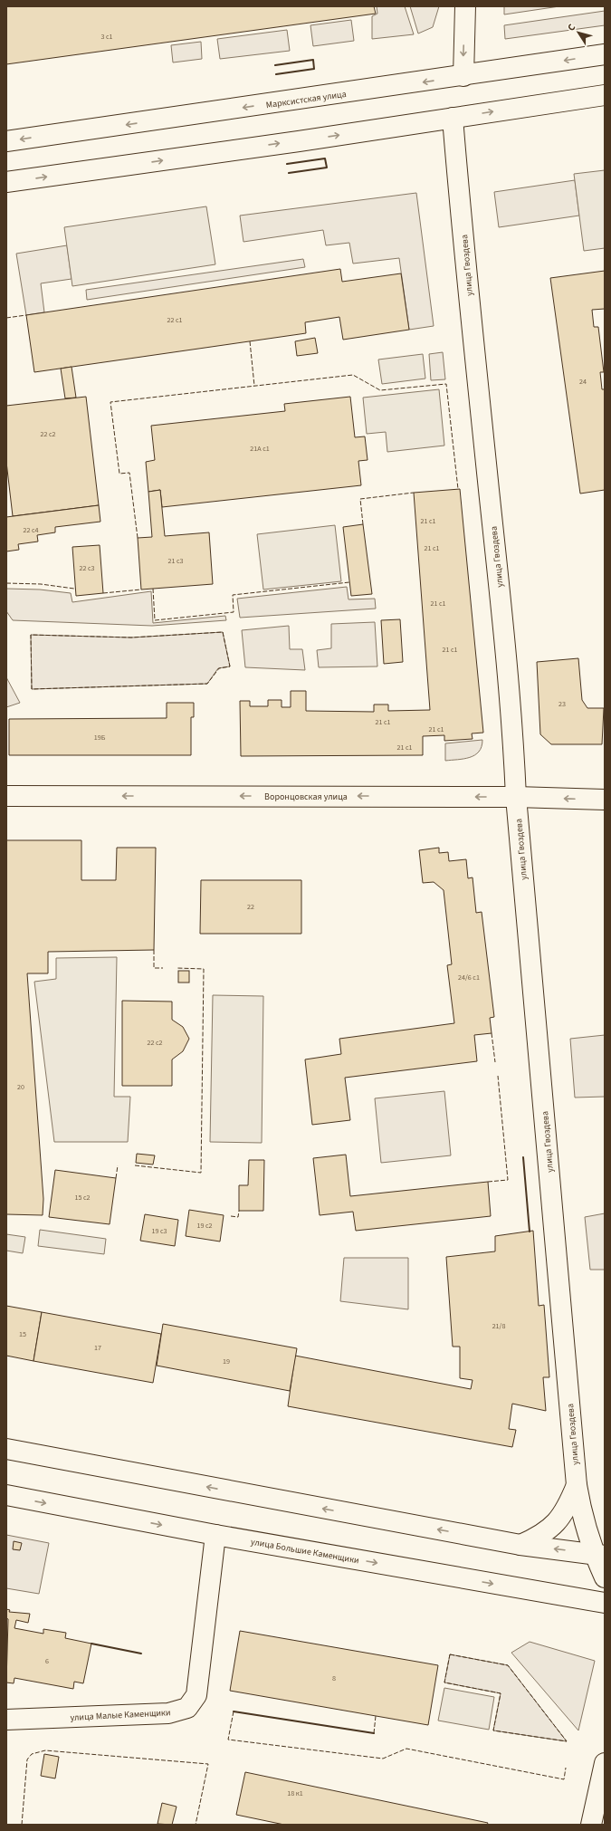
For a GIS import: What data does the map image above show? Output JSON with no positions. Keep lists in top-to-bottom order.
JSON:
{
  "streets": {
    "main road": [
      "Марксистская улица",
      "улица Гвоздева",
      "Воронцовская улица",
      "улица Большие Каменщики",
      "улица Малые Каменщики"
    ]
  },
  "crossings": [
    ["улица Гвоздева", "Воронцовская улица"],
    ["улица Большие Каменщики", "улица Малые Каменщики"]
  ],
  "one_way": ["Воронцовская улица"],
  "house_numbers": [
    "3 с1",
    "22 с1",
    "24",
    "22 с2",
    "21А с1",
    "21 с1",
    "22 с4",
    "21 с1",
    "21 с3",
    "22 с3",
    "21 с1",
    "21 с1",
    "23",
    "21 с1",
    "21 с1",
    "19Б",
    "21 с1",
    "22",
    "24/6 с1",
    "22 с2",
    "20",
    "15 с2",
    "19 с2",
    "19 с3",
    "21/8",
    "15",
    "17",
    "19",
    "6",
    "8",
    "18 к1"
  ],
  "north": "top left"
}
